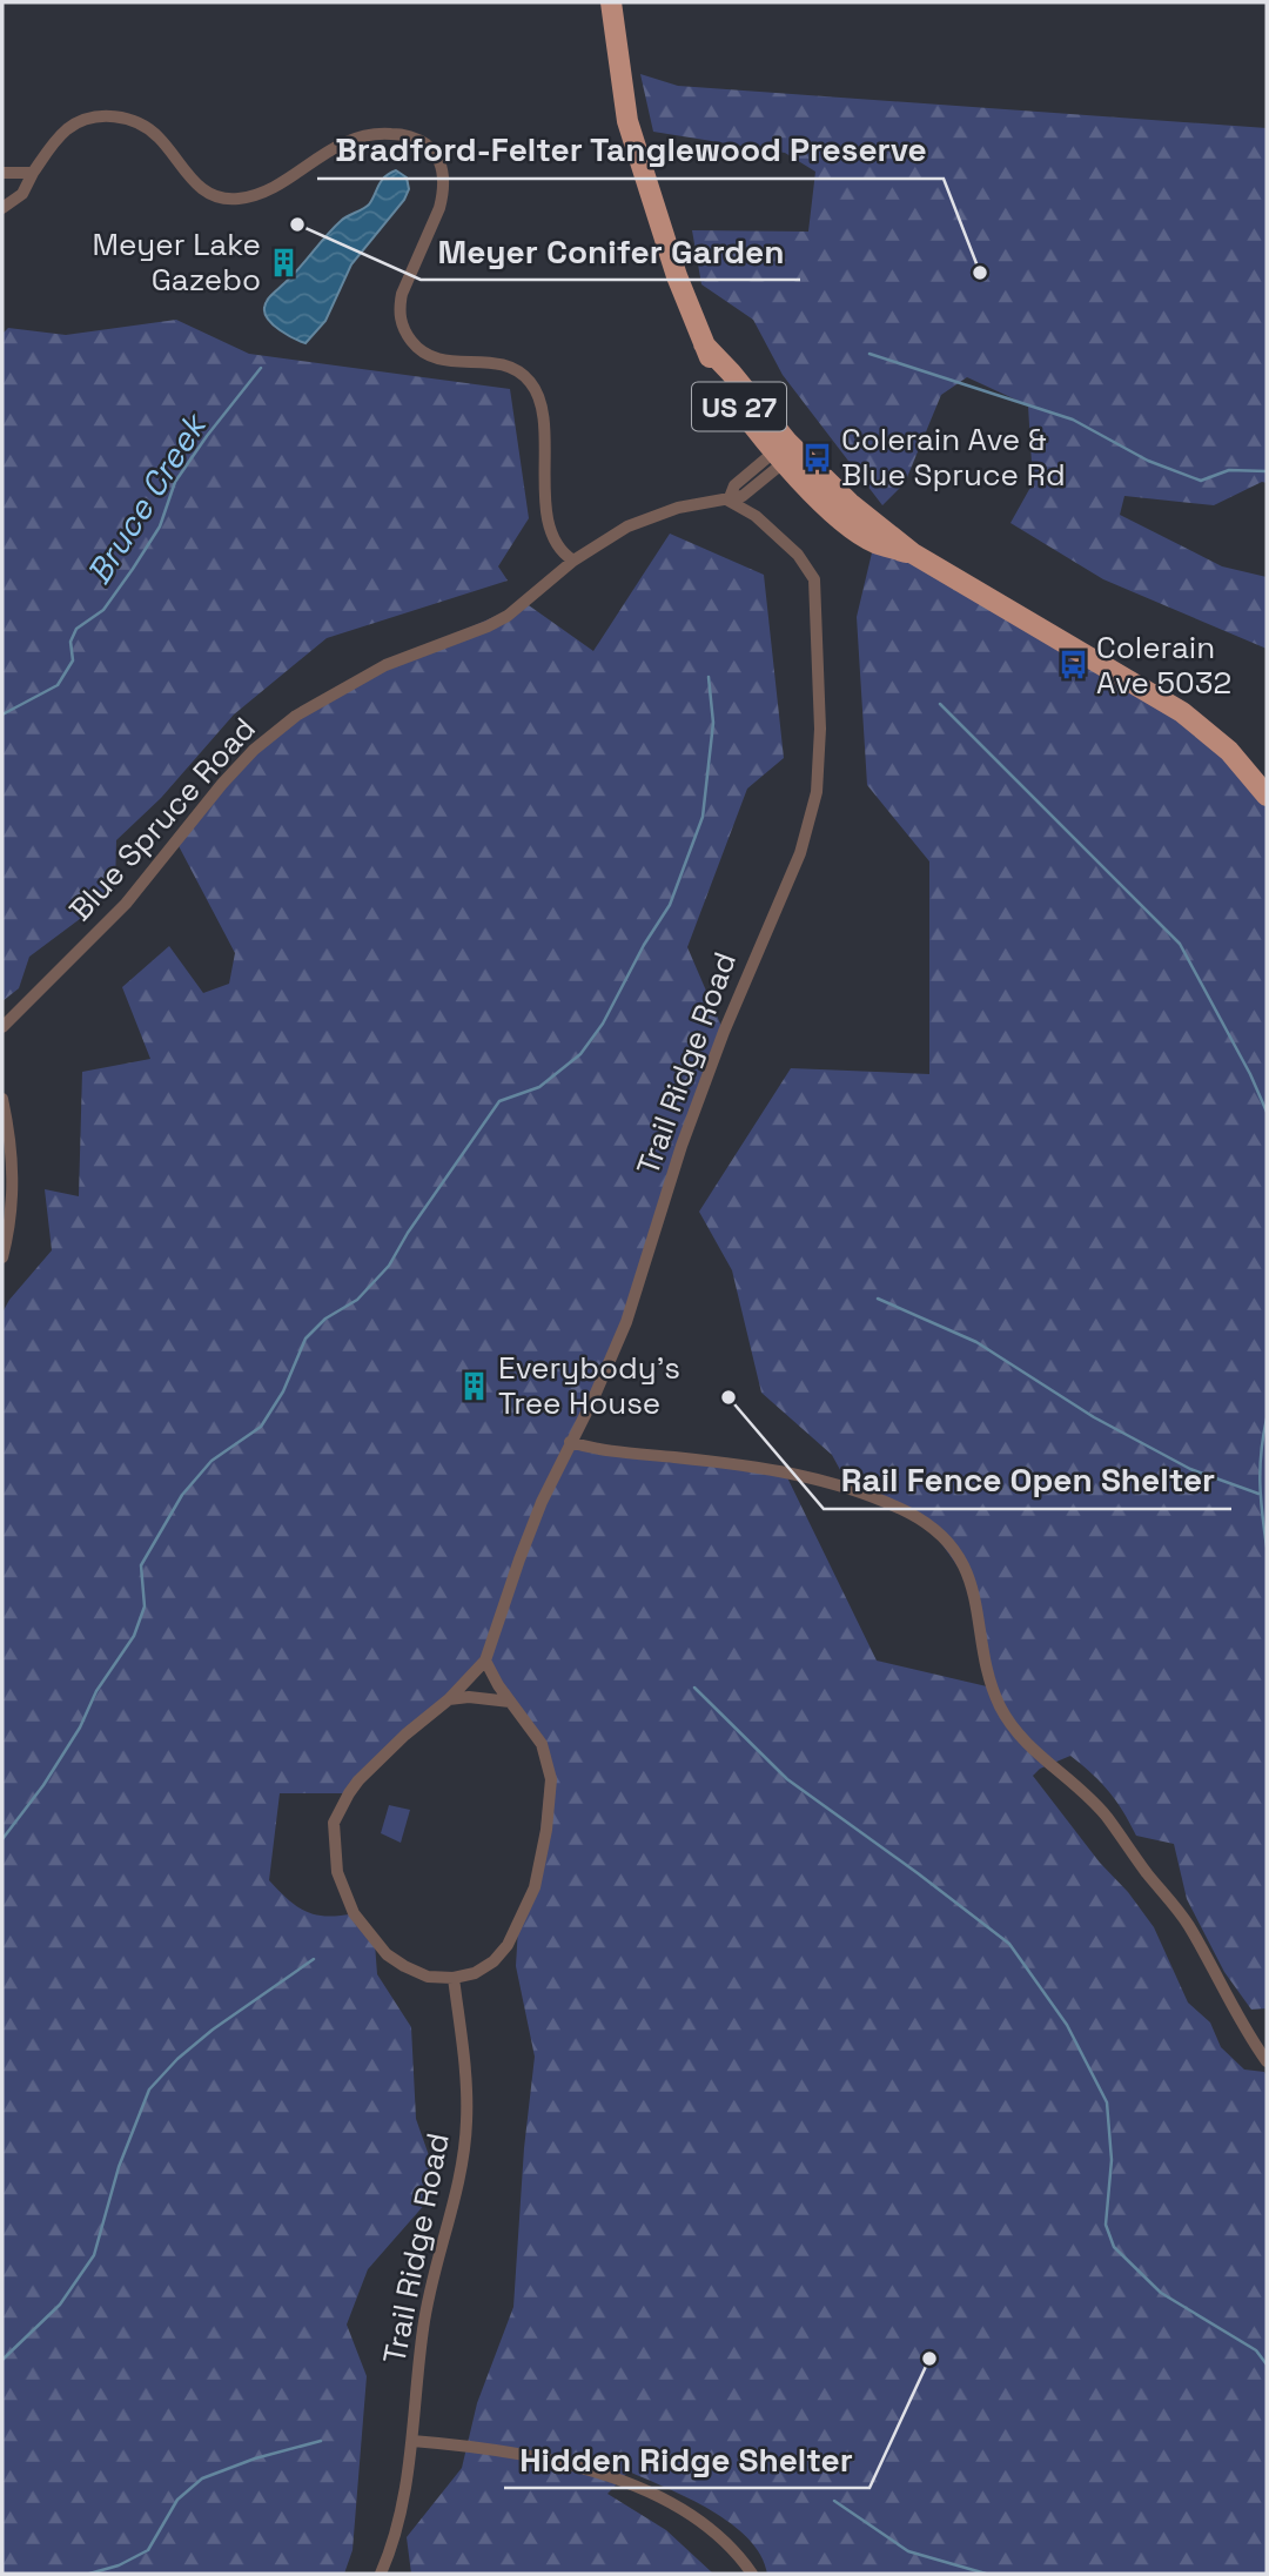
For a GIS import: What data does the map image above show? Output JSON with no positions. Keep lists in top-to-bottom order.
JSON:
{
  "streets": {
    "main road": ["US 27"],
    "street": ["Blue Spruce Road", "Trail Ridge Road"]
  },
  "crossings": [
    ["US 27", "Blue Spruce Road"],
    ["Blue Spruce Road", "Trail Ridge Road"]
  ],
  "water": ["Bruce Creek"],
  "places": {
    "other": [
      "Meyer Conifer Garden",
      "Bradford-Felter Tanglewood Preserve",
      "Rail Fence Open Shelter",
      "Hidden Ridge Shelter"
    ],
    "building": ["Meyer Lake Gazebo", "Everybody's Tree House"],
    "bus stop": ["Colerain Ave & Blue Spruce Rd", "Colerain Ave 5032"]
  }
}
